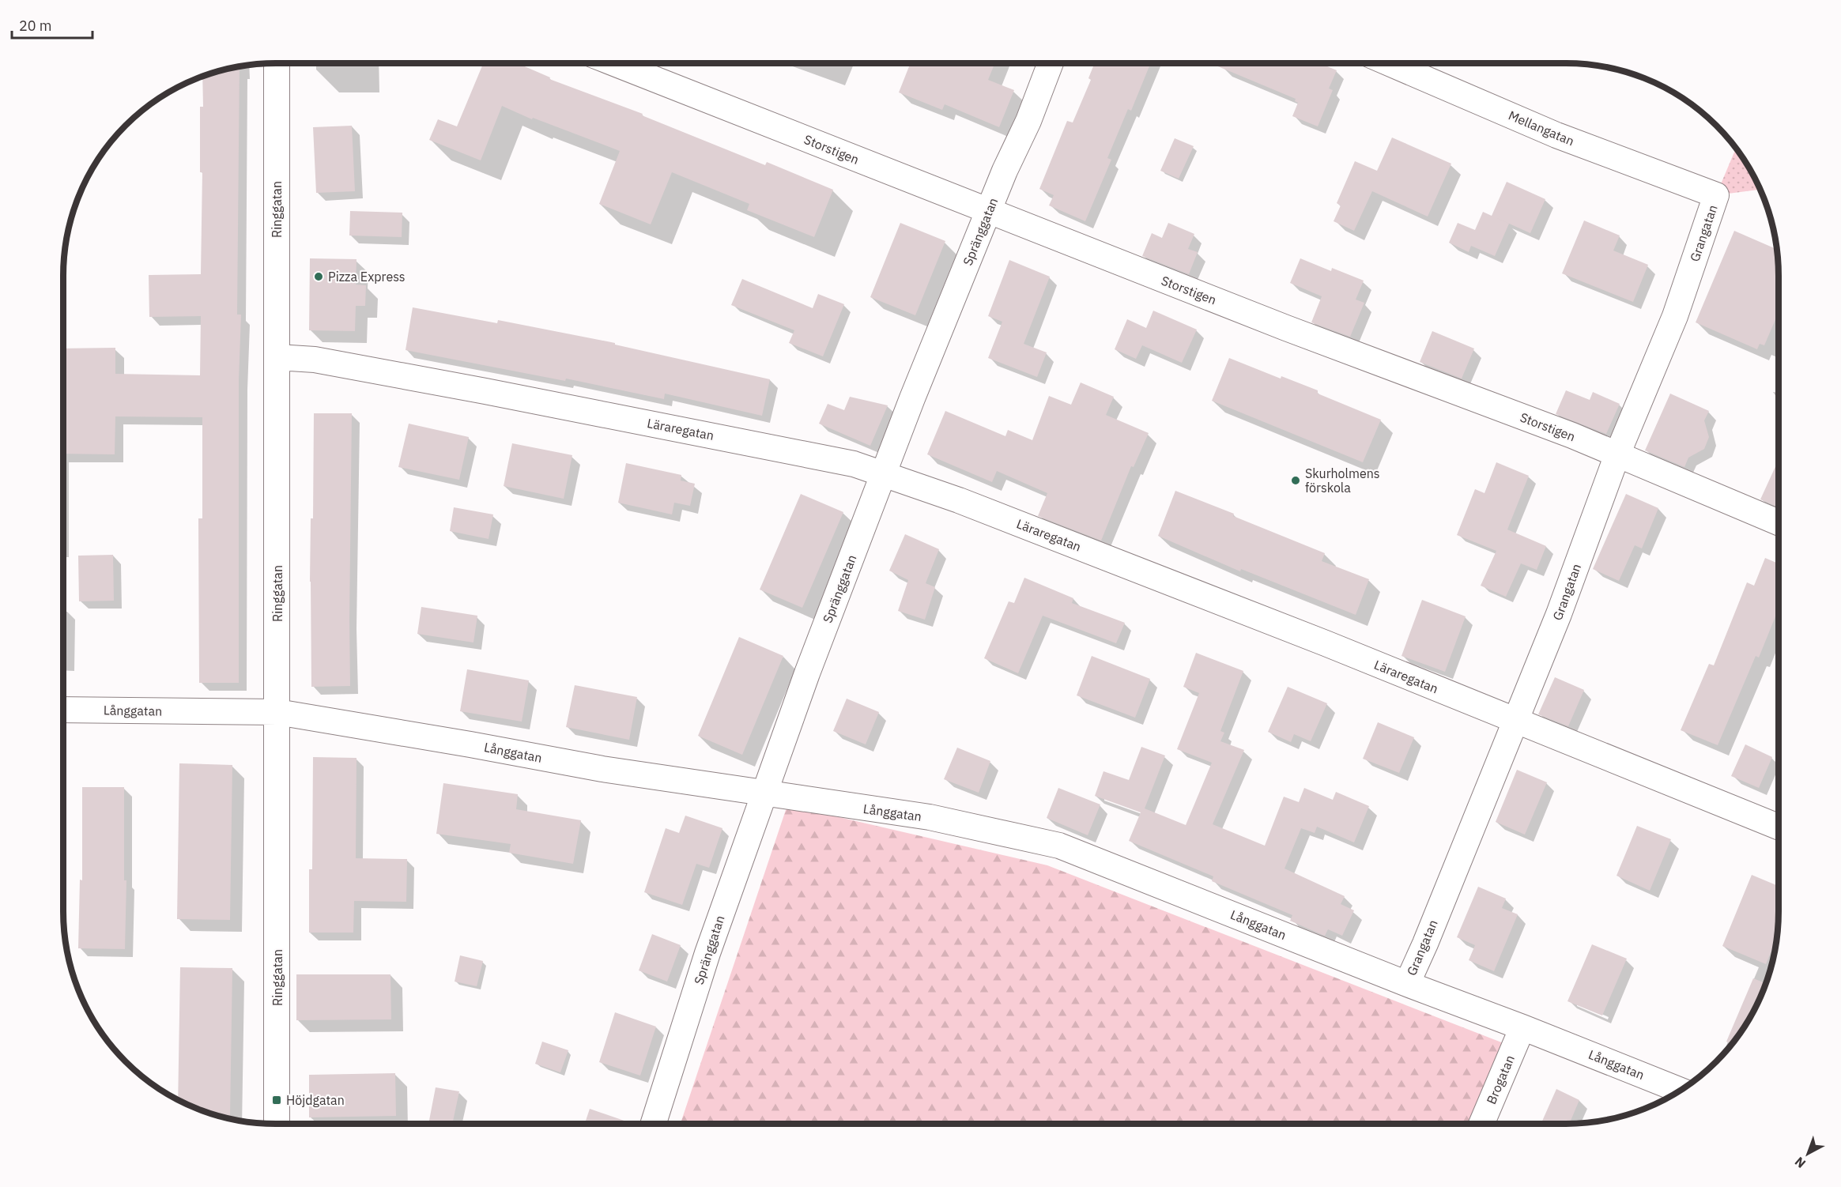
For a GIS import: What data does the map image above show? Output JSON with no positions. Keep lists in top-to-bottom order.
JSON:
{
  "streets": {
    "street": [
      "Mellangatan",
      "Storstigen",
      "Ringgatan",
      "Spränggatan",
      "Grangatan",
      "Läraregatan",
      "Långgatan",
      "Brogatan"
    ]
  },
  "crossings": [
    ["Mellangatan", "Grangatan"],
    ["Storstigen", "Spränggatan"],
    ["Storstigen", "Grangatan"],
    ["Ringgatan", "Läraregatan"],
    ["Ringgatan", "Långgatan"],
    ["Spränggatan", "Läraregatan"],
    ["Spränggatan", "Långgatan"],
    ["Grangatan", "Läraregatan"],
    ["Grangatan", "Långgatan"],
    ["Långgatan", "Brogatan"]
  ],
  "places": {
    "other": ["Pizza Express", "Skurholmens förskola"],
    "transit": ["Höjdgatan"]
  },
  "scale_bar": "20 m",
  "north": "bottom left"
}
